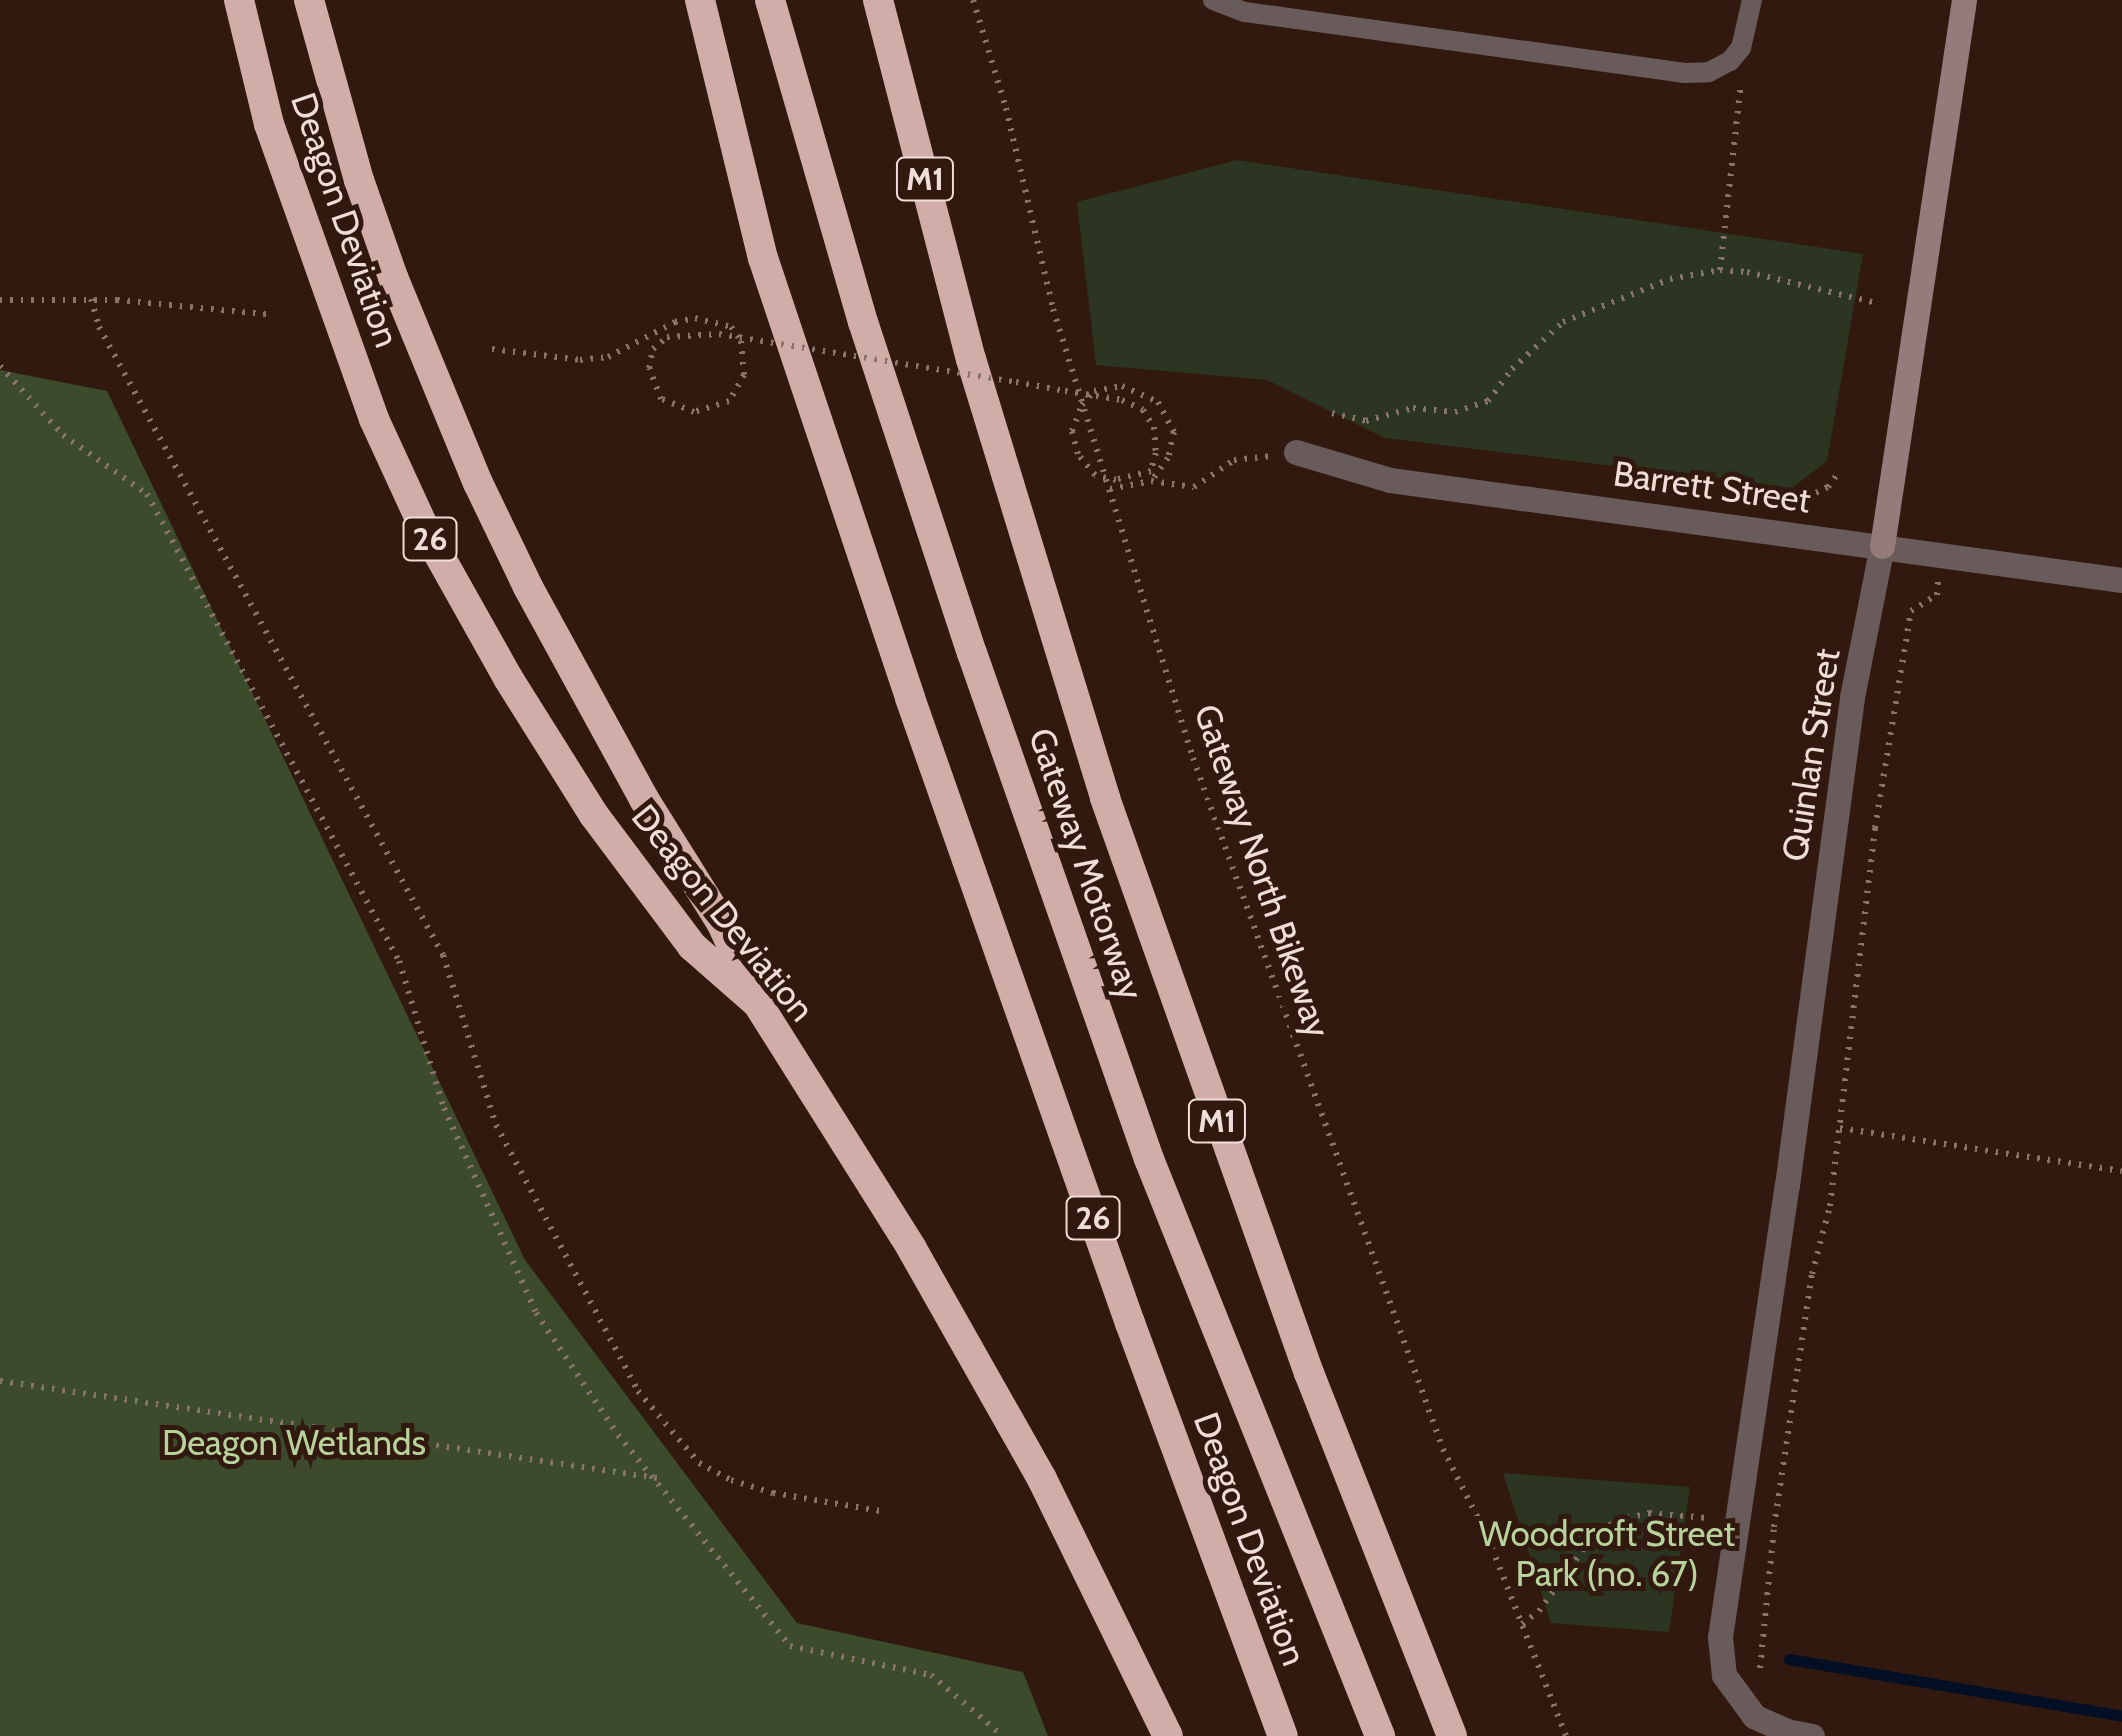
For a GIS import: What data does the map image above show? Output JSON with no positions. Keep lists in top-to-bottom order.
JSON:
{
  "streets": {
    "highway": [
      "M1",
      "Deagon Deviation",
      "26",
      "Gateway Motorway"
    ],
    "street": ["Barrett Street", "Quinlan Street"],
    "path": ["Gateway North Bikeway"]
  },
  "crossings": [
    ["Barrett Street", "Quinlan Street"]
  ],
  "parks": ["Deagon Wetlands", "Woodcroft Street Park (no. 67)"]
}
